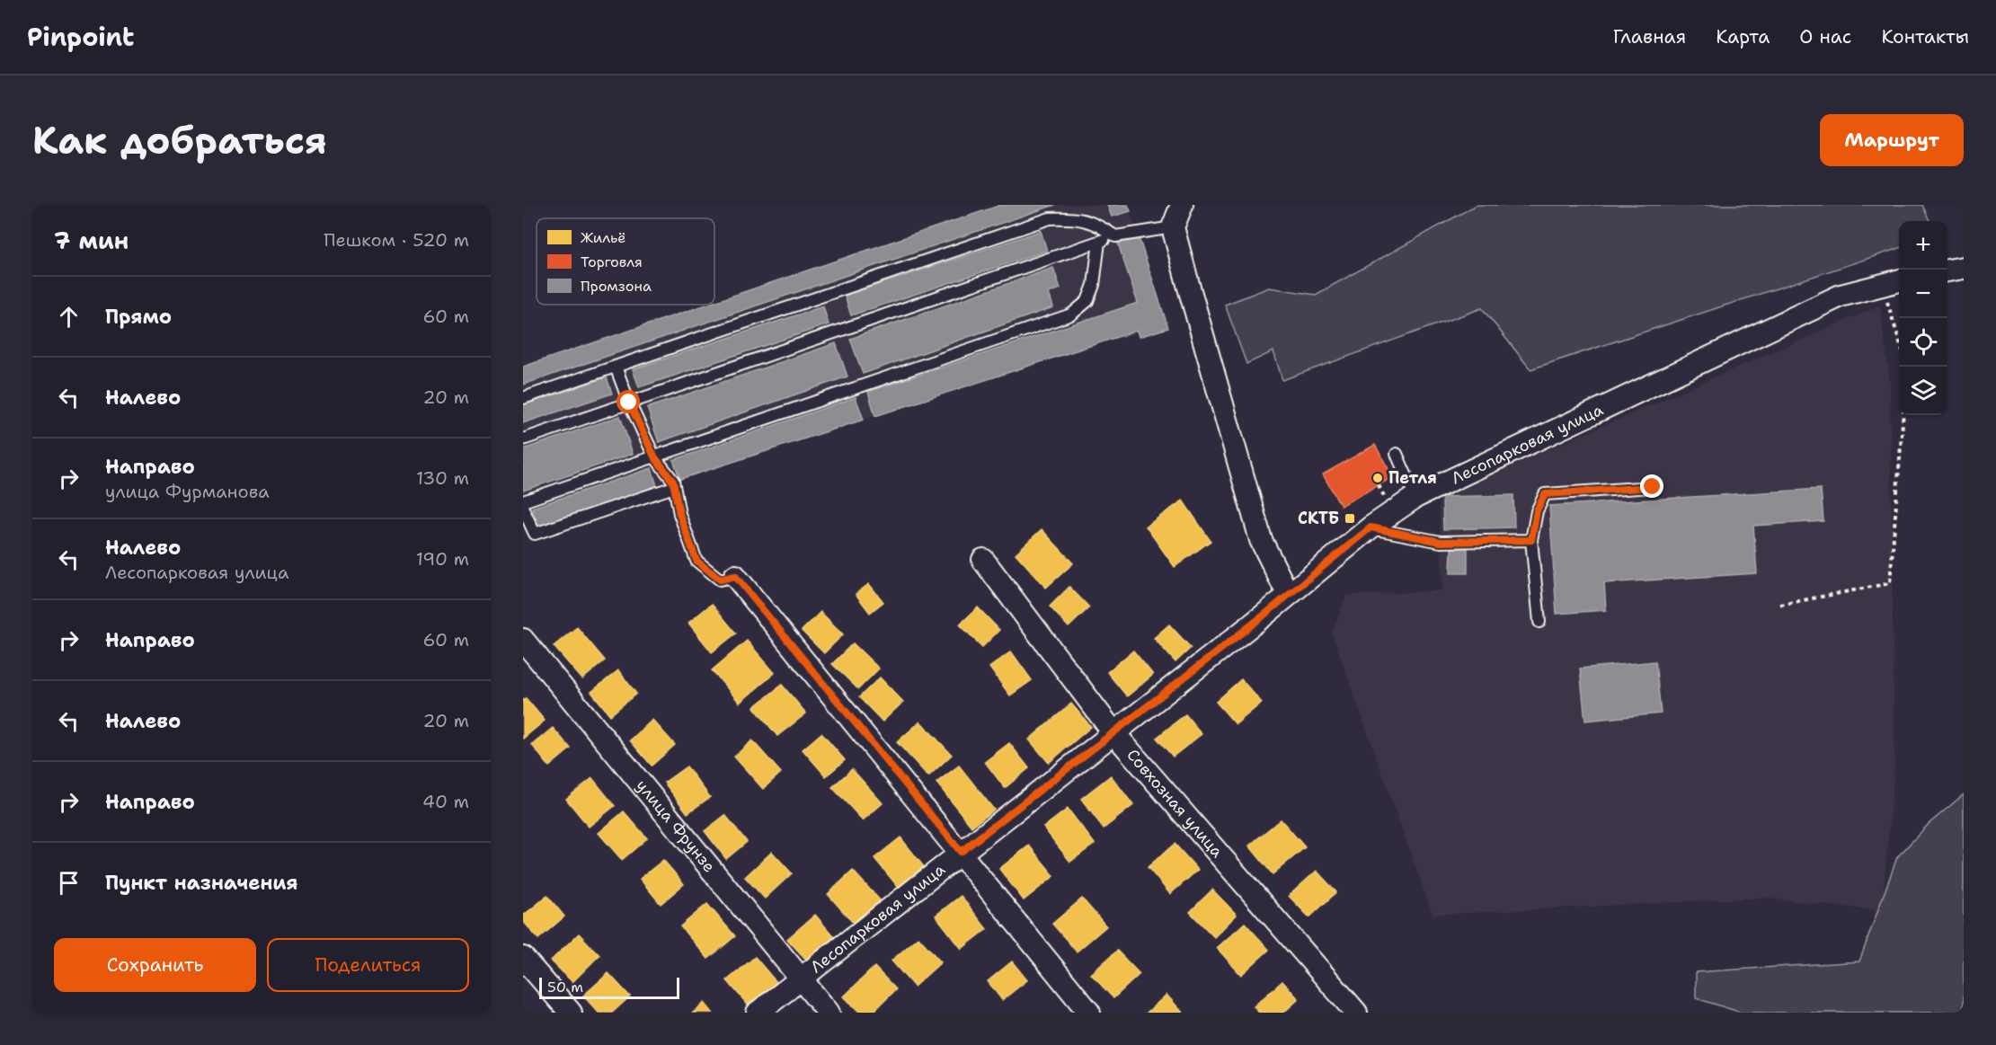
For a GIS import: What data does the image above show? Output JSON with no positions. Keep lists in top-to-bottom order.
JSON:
{
  "streets": {
    "street": ["Лесопарковая улица", "Совхозная улица", "улица Фрунзе"]
  },
  "crossings": [
    ["Лесопарковая улица", "Совхозная улица"],
    ["Лесопарковая улица", "улица Фрунзе"]
  ],
  "places": {
    "other": ["Петля"],
    "transit": ["СКТБ"]
  },
  "legend": ["Жильё", "Торговля", "Промзона"],
  "scale_bar": "50 m",
  "page": {
    "header": "Pinpoint",
    "nav": [
      "Главная",
      "Карта",
      "О нас",
      "Контакты"
    ],
    "buttons": [
      "Маршрут",
      ["Сохранить", "Поделиться"]
    ],
    "title": "Как добраться",
    "heading": ["7 мин", "Пешком · 520 m"],
    "map_buttons": ["+", "−"],
    "list": [
      ["Прямо", "60 m"],
      ["Налево", "20 m"],
      ["Направо", "улица Фурманова", "130 m"],
      ["Налево", "Лесопарковая улица", "190 m"],
      ["Направо", "60 m"],
      ["Налево", "20 m"],
      ["Направо", "40 m"],
      "Пункт назначения"
    ],
    "scale": "50 m"
  }
}
